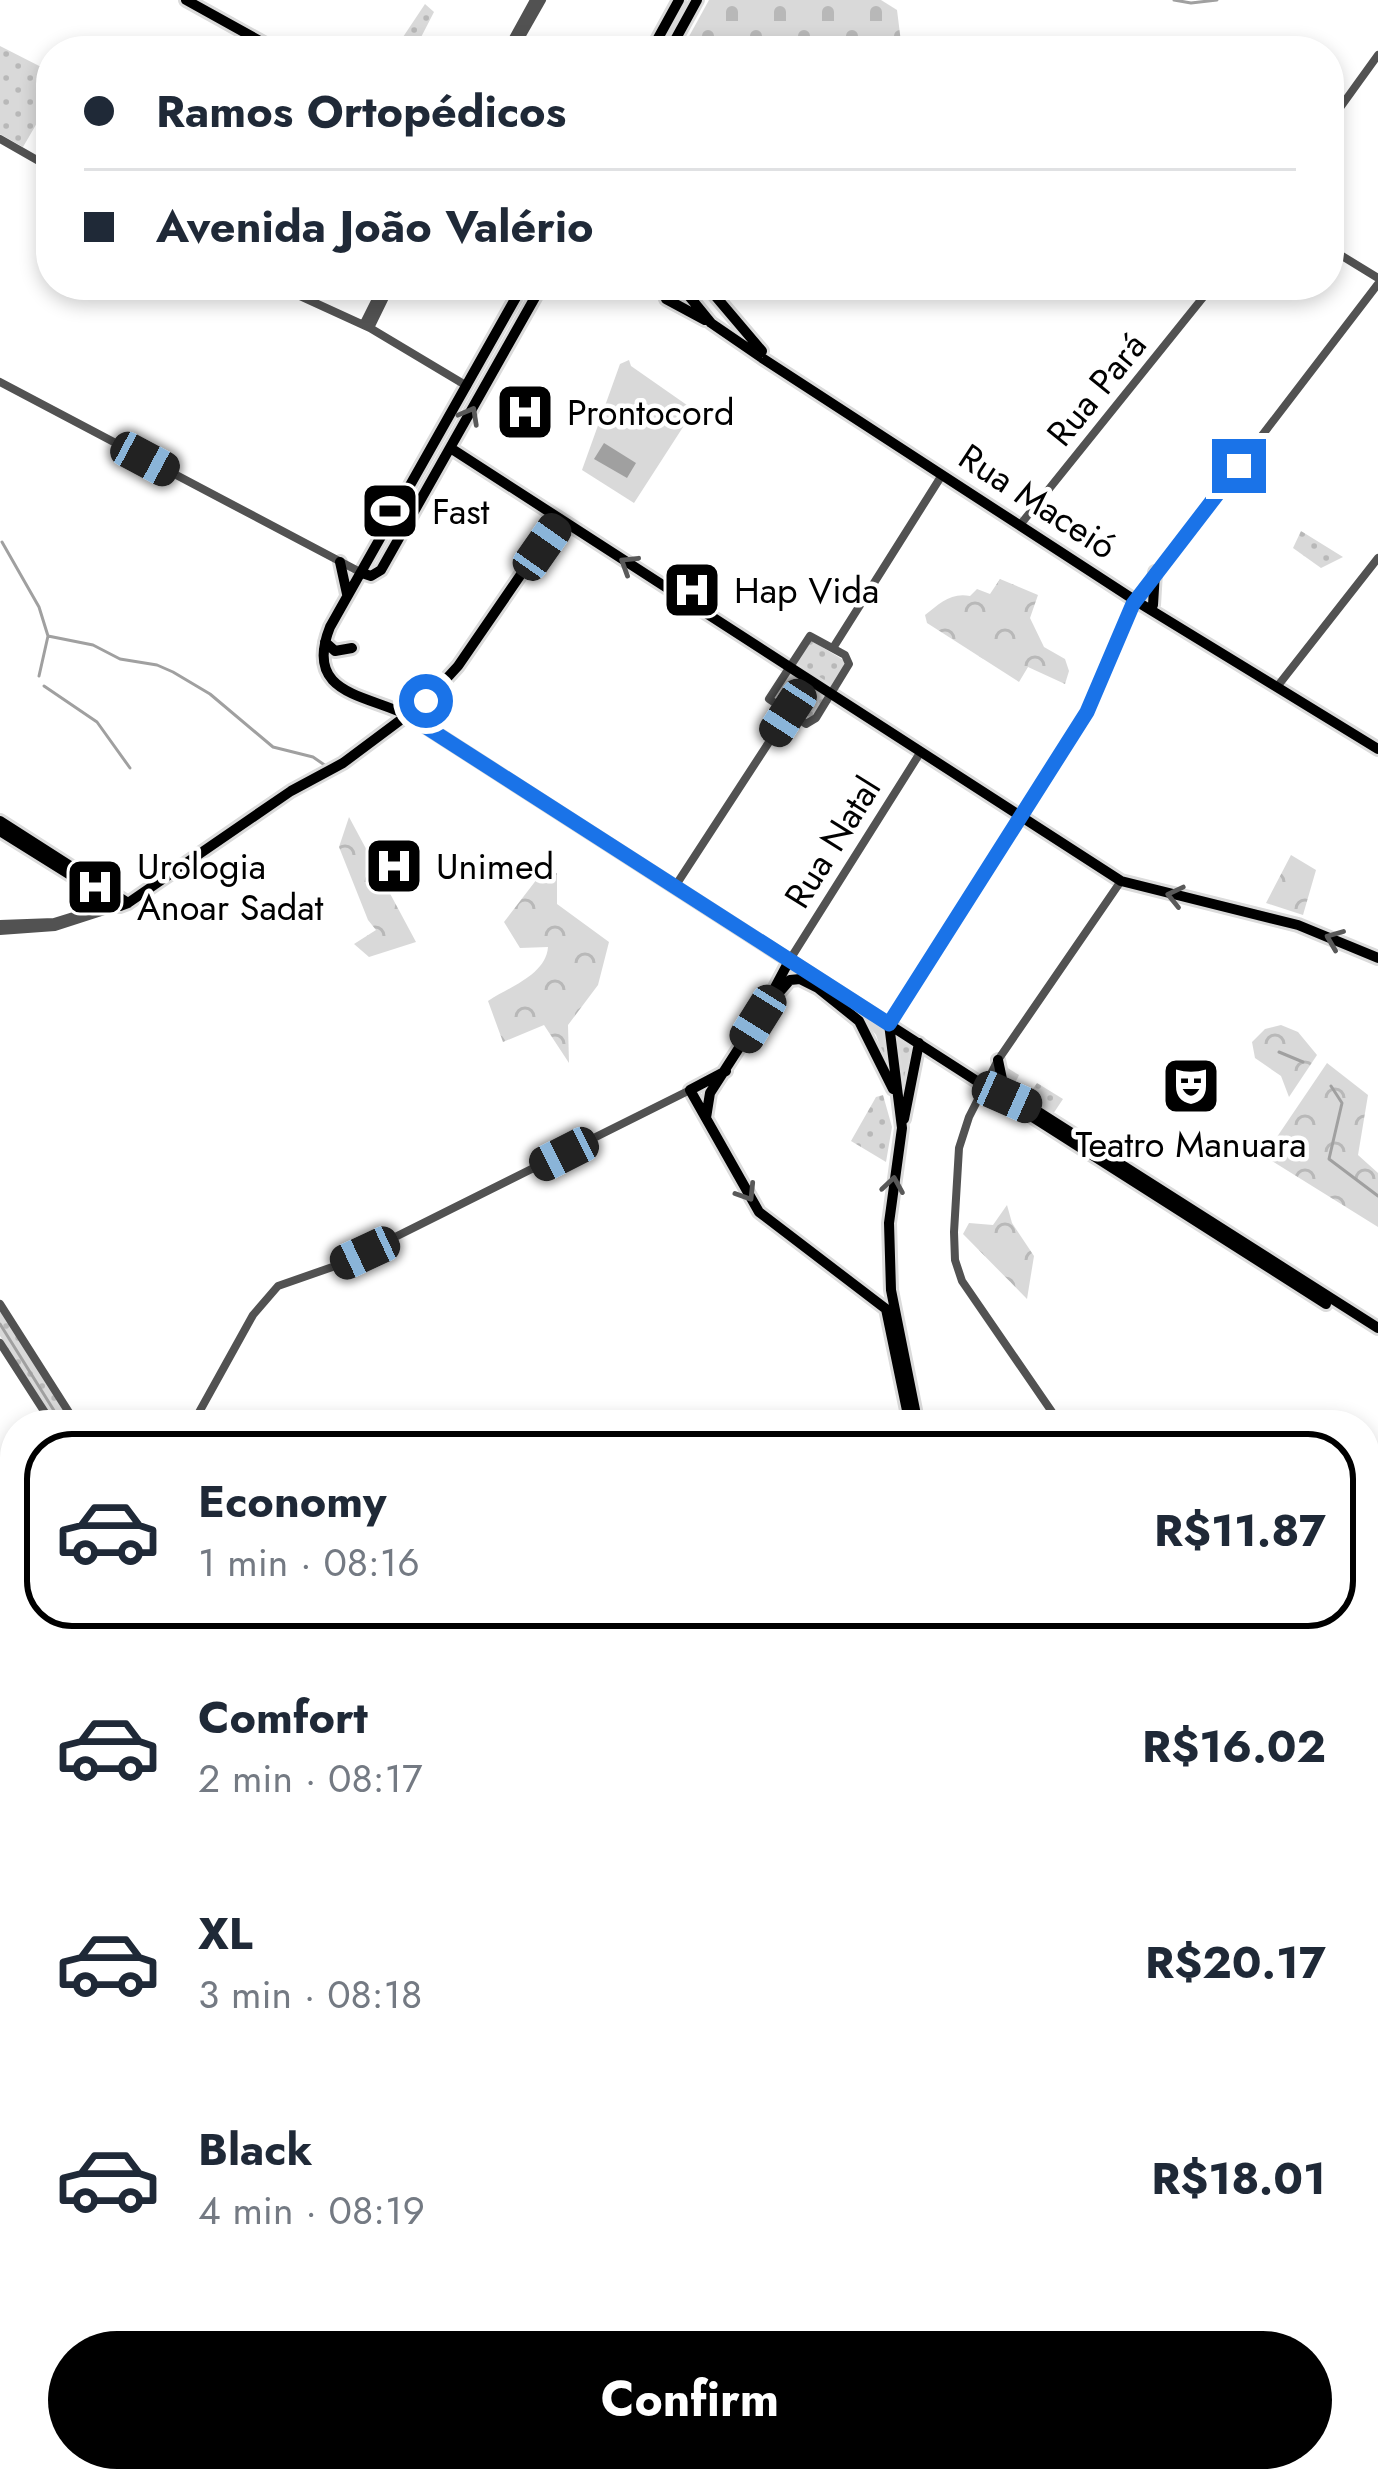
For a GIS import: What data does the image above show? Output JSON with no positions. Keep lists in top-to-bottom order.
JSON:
{
  "streets": {
    "main road": ["Rua Maceió"],
    "street": ["Rua Pará", "Rua Natal"]
  },
  "crossings": [
    ["Rua Pará", "Rua Maceió"]
  ],
  "places": {
    "hospital": [
      "Prontocord",
      "Hap Vida",
      "Unimed",
      "Urologia Anoar Sadat"
    ],
    "sports": ["Fast"],
    "theatre": ["Teatro Manuara"]
  },
  "page": {
    "banner": ["Ramos Ortopédicos", "Avenida João Valério"],
    "list": [
      {
        "name": "Economy",
        "note": "1 min · 08:16",
        "value": "R$11.87"
      },
      {
        "name": "Comfort",
        "note": "2 min · 08:17",
        "value": "R$16.02"
      },
      {
        "name": "XL",
        "note": "3 min · 08:18",
        "value": "R$20.17"
      },
      {
        "name": "Black",
        "note": "4 min · 08:19",
        "value": "R$18.01"
      }
    ],
    "buttons": "Confirm"
  }
}
